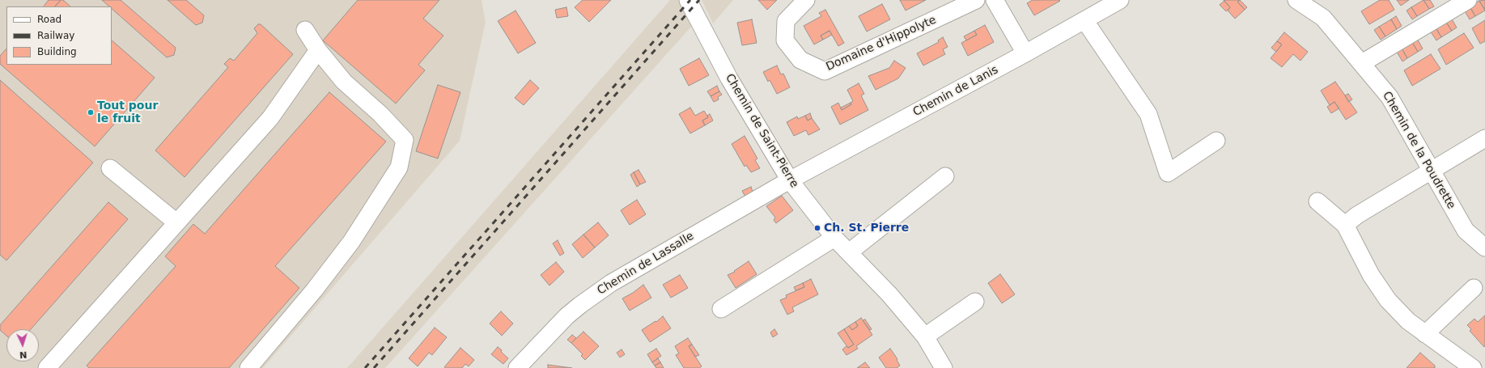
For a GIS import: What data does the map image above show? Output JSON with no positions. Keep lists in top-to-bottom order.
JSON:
{
  "streets": {
    "street": [
      "Domaine d'Hippolyte",
      "Chemin de Lanis",
      "Chemin de Saint-Pierre",
      "Chemin de la Poudrette",
      "Chemin de Lassalle"
    ]
  },
  "crossings": [
    ["Chemin de Lanis", "Chemin de Saint-Pierre"],
    ["Chemin de Lanis", "Chemin de Lassalle"],
    ["Chemin de Saint-Pierre", "Chemin de Lassalle"]
  ],
  "places": ["Tout pour le fruit", "Ch. St. Pierre"],
  "legend": ["Road", "Railway", "Building"],
  "north": "bottom"
}
